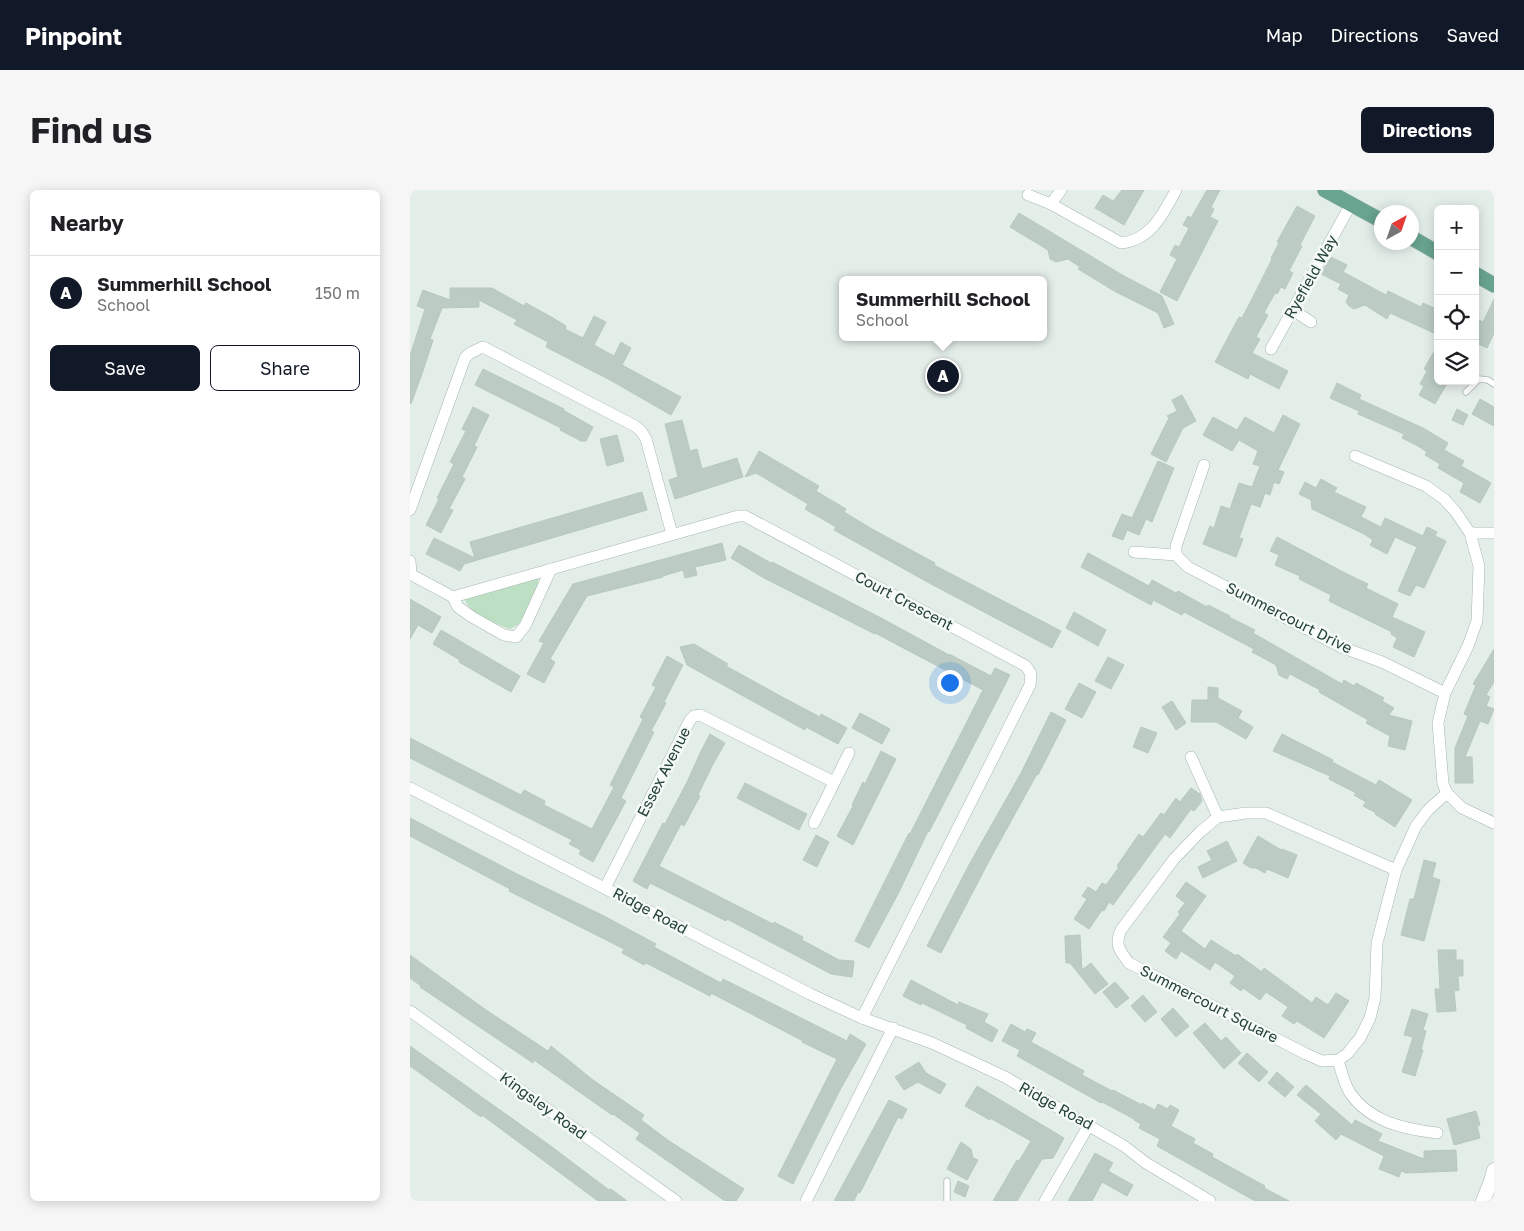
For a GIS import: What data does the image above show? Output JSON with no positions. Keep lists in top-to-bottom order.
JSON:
{
  "streets": {
    "street": [
      "Ryefield Way",
      "Court Crescent",
      "Summercourt Drive",
      "Essex Avenue",
      "Ridge Road",
      "Summercourt Square",
      "Kingsley Road"
    ]
  },
  "crossings": [
    ["Court Crescent", "Ridge Road"],
    ["Essex Avenue", "Ridge Road"]
  ],
  "north": "top right",
  "page": {
    "header": "Pinpoint",
    "nav": ["Map", "Directions", "Saved"],
    "buttons": [
      "Directions",
      ["Save", "Share"]
    ],
    "title": "Find us",
    "heading": "Nearby",
    "map_buttons": ["+", "−"],
    "list": [
      {
        "mark": "A",
        "name": "Summerhill School",
        "note": "School",
        "value": "150 m"
      }
    ],
    "popup": ["Summerhill School", "School"],
    "pins": "A"
  }
}
